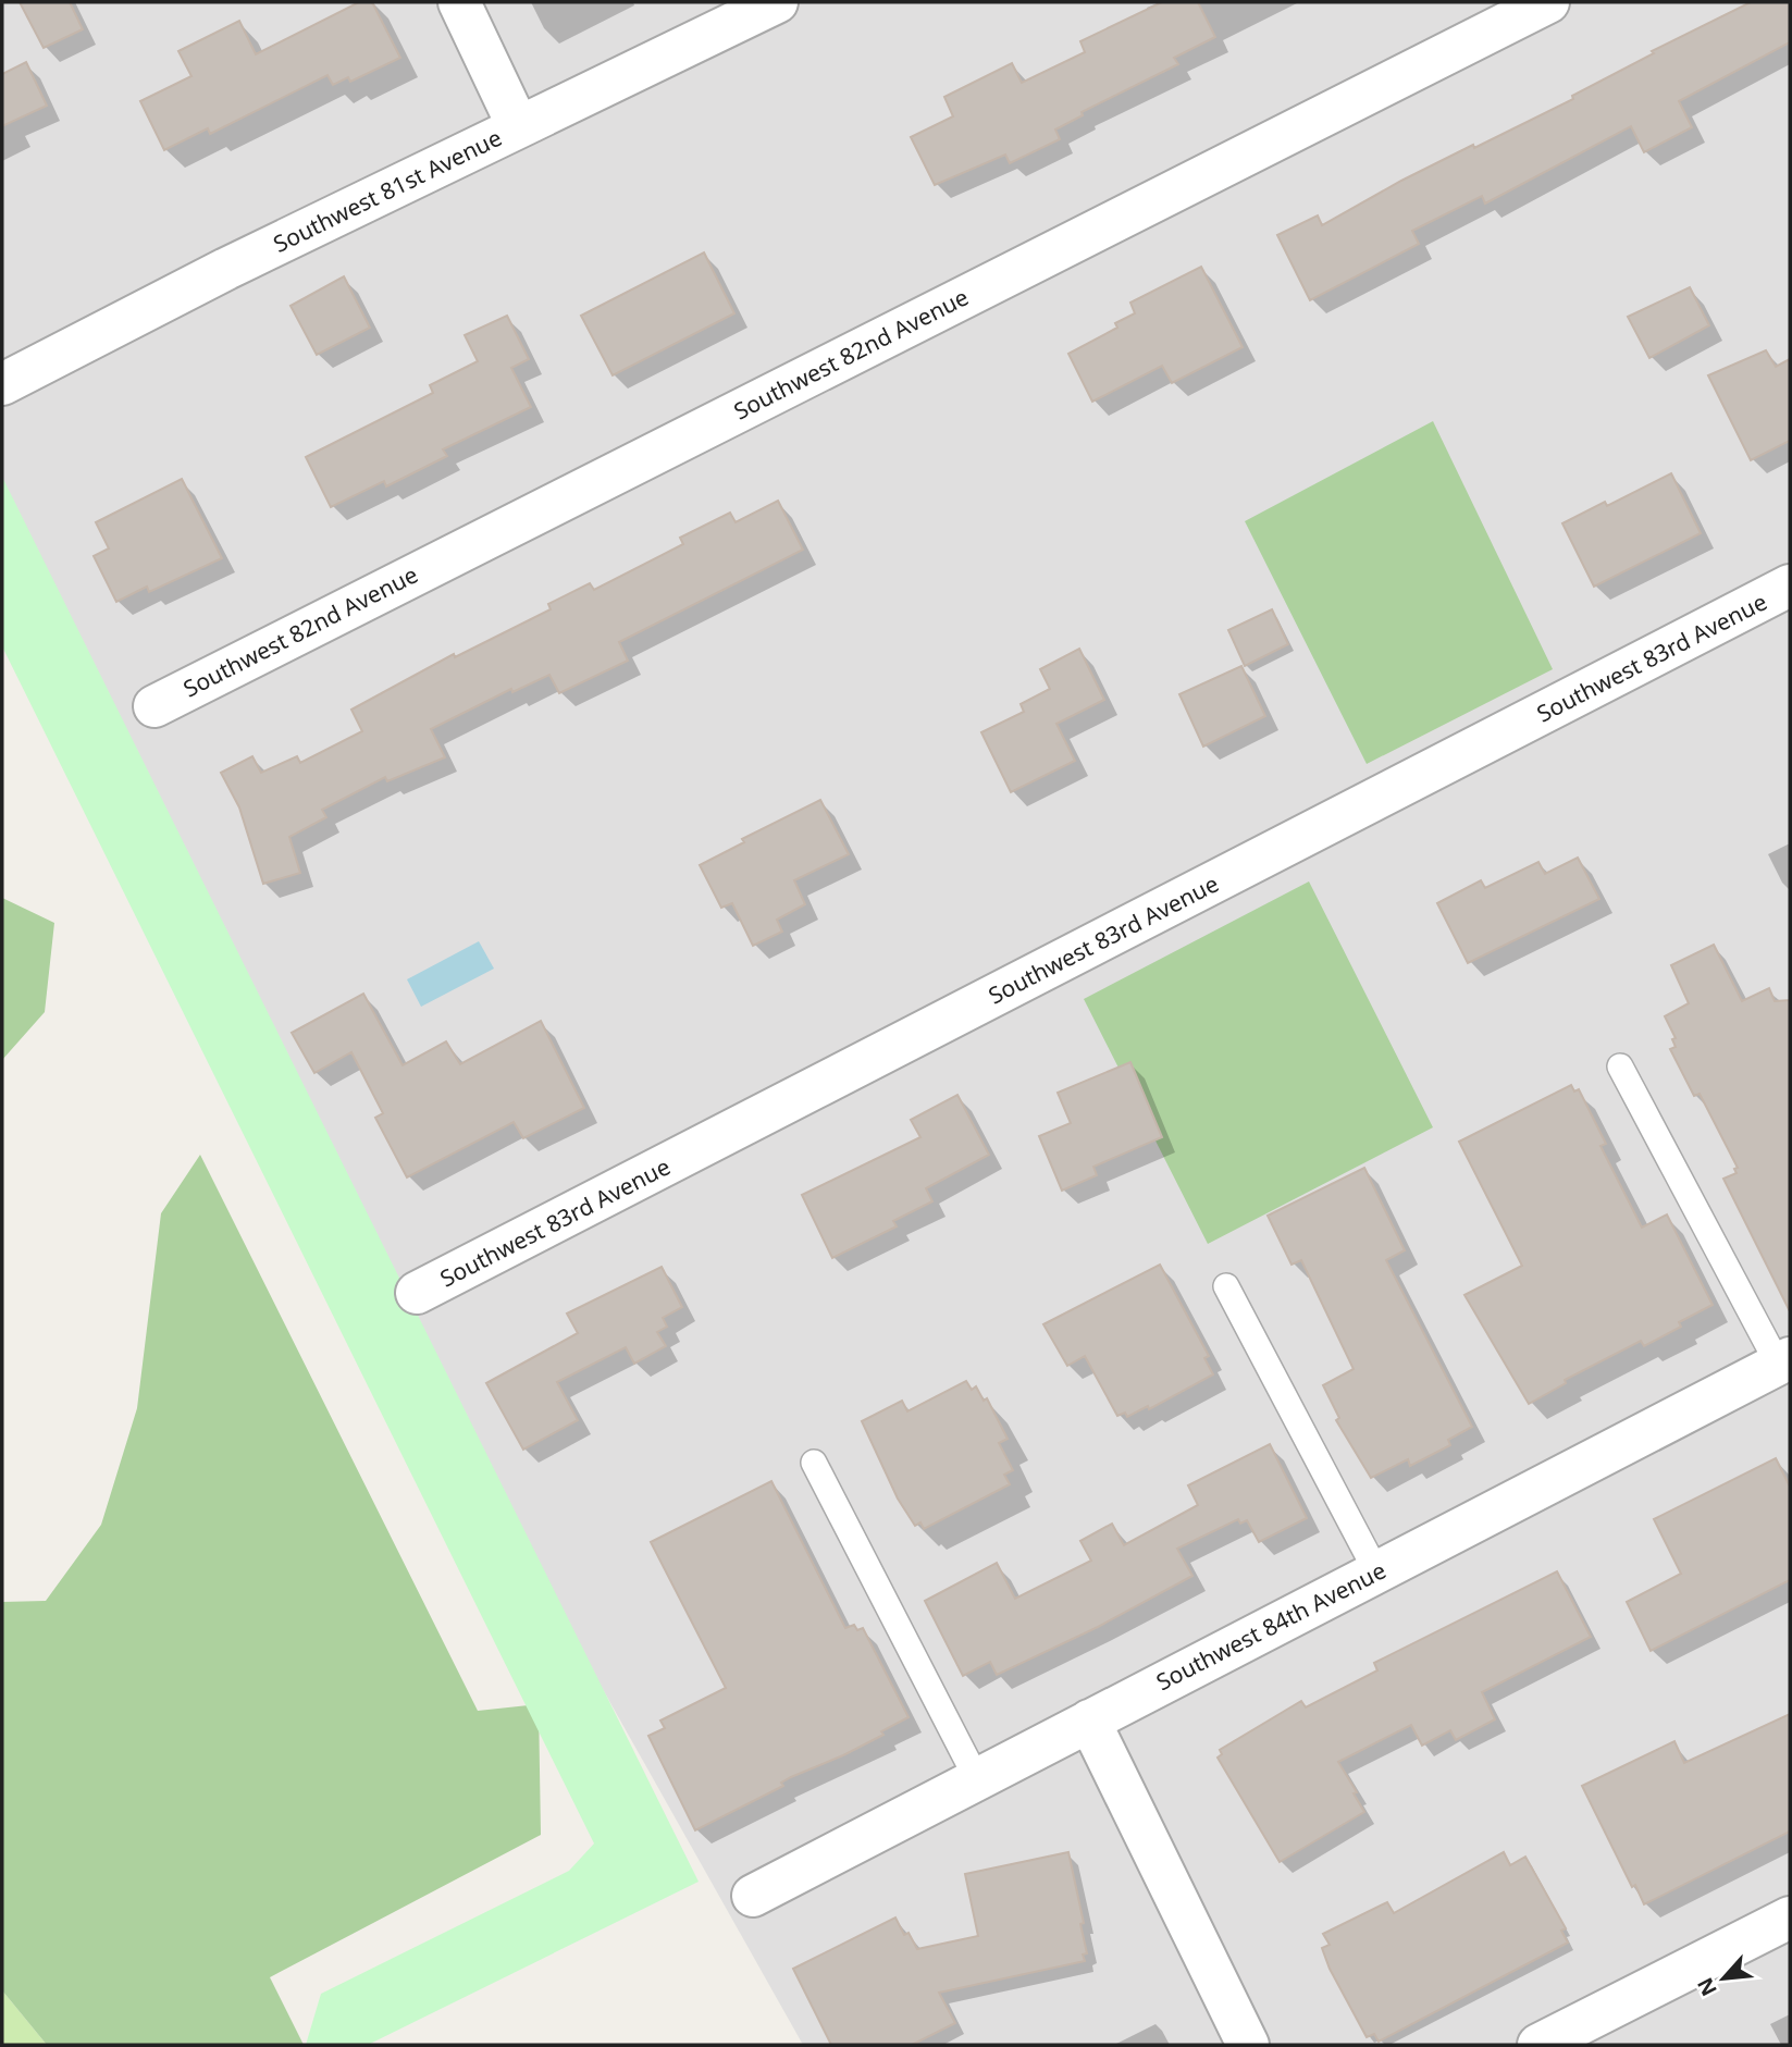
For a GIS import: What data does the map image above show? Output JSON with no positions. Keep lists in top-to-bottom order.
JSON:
{
  "streets": {
    "street": [
      "Southwest 81st Avenue",
      "Southwest 82nd Avenue",
      "Southwest 83rd Avenue",
      "Southwest 84th Avenue"
    ]
  },
  "north": "bottom left"
}
